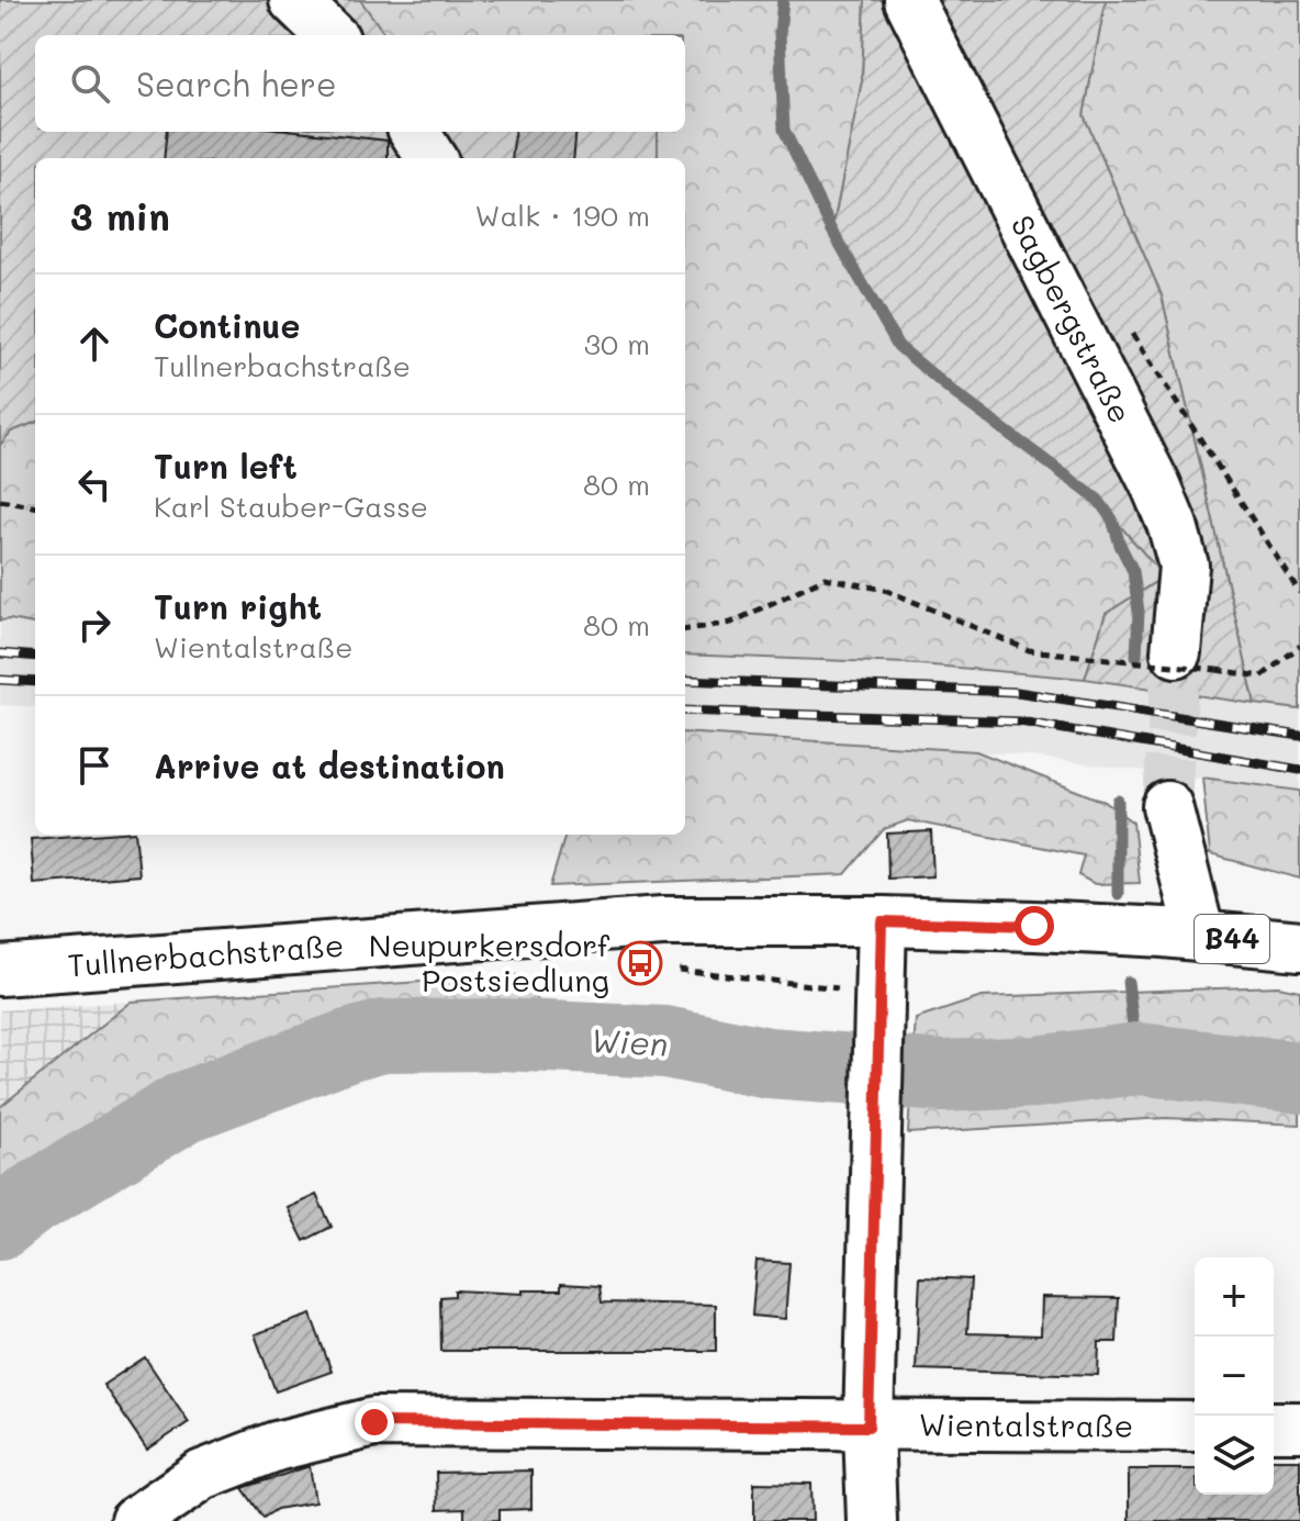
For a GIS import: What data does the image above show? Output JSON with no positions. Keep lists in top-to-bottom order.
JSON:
{
  "streets": {
    "street": [
      "Sagbergstraße",
      "B44",
      "Tullnerbachstraße",
      "Wientalstraße"
    ]
  },
  "crossings": [
    ["B44", "Tullnerbachstraße"]
  ],
  "water": ["Wien"],
  "places": {
    "bus stop": ["Neupurkersdorf Postsiedlung"]
  },
  "page": {
    "search": "Search here",
    "heading": ["3 min", "Walk · 190 m"],
    "list": [
      ["Continue", "Tullnerbachstraße", "30 m"],
      ["Turn left", "Karl Stauber-Gasse", "80 m"],
      ["Turn right", "Wientalstraße", "80 m"],
      "Arrive at destination"
    ],
    "map_buttons": ["+", "−"]
  }
}
